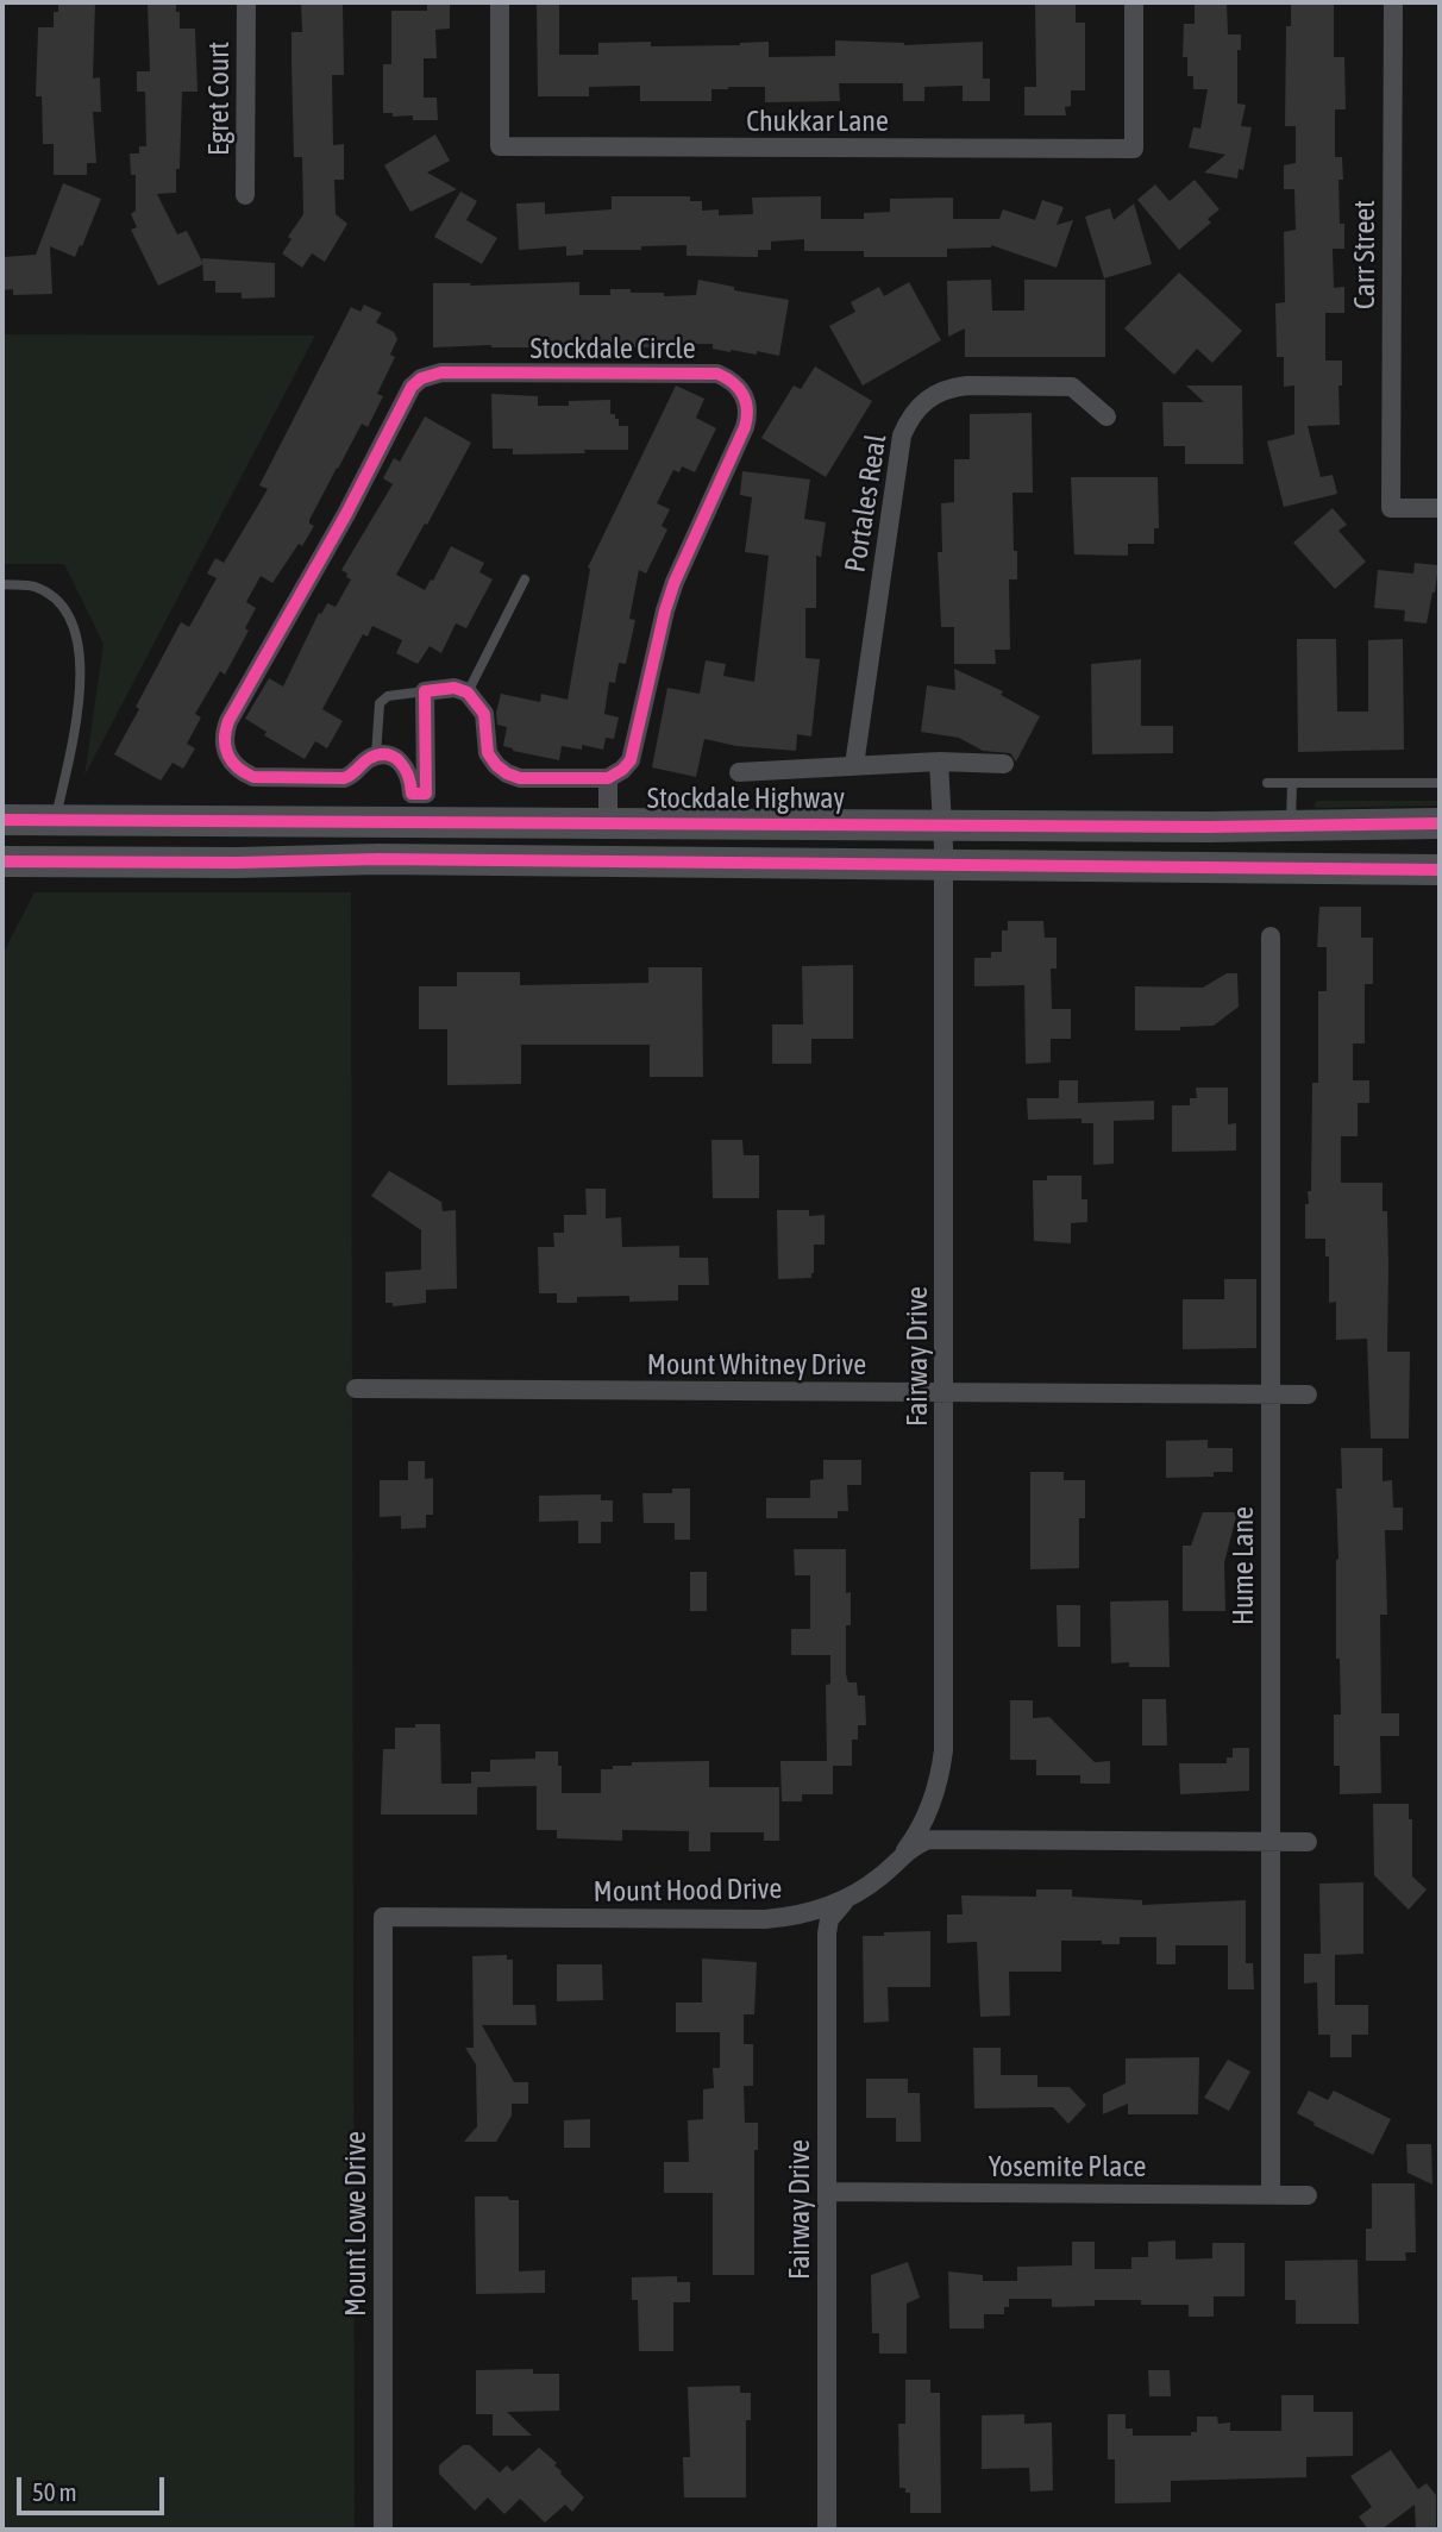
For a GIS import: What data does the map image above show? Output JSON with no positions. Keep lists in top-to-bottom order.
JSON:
{
  "streets": {
    "main road": ["Stockdale Highway"],
    "street": [
      "Egret Court",
      "Chukkar Lane",
      "Carr Street",
      "Stockdale Circle",
      "Portales Real",
      "Fairway Drive",
      "Mount Whitney Drive",
      "Hume Lane",
      "Mount Hood Drive",
      "Yosemite Place",
      "Mount Lowe Drive"
    ]
  },
  "crossings": [
    ["Stockdale Highway", "Fairway Drive"],
    ["Fairway Drive", "Mount Whitney Drive"],
    ["Fairway Drive", "Mount Hood Drive"],
    ["Fairway Drive", "Yosemite Place"],
    ["Mount Whitney Drive", "Hume Lane"],
    ["Hume Lane", "Mount Hood Drive"],
    ["Hume Lane", "Yosemite Place"],
    ["Mount Hood Drive", "Mount Lowe Drive"]
  ],
  "scale_bar": "50 m"
}
